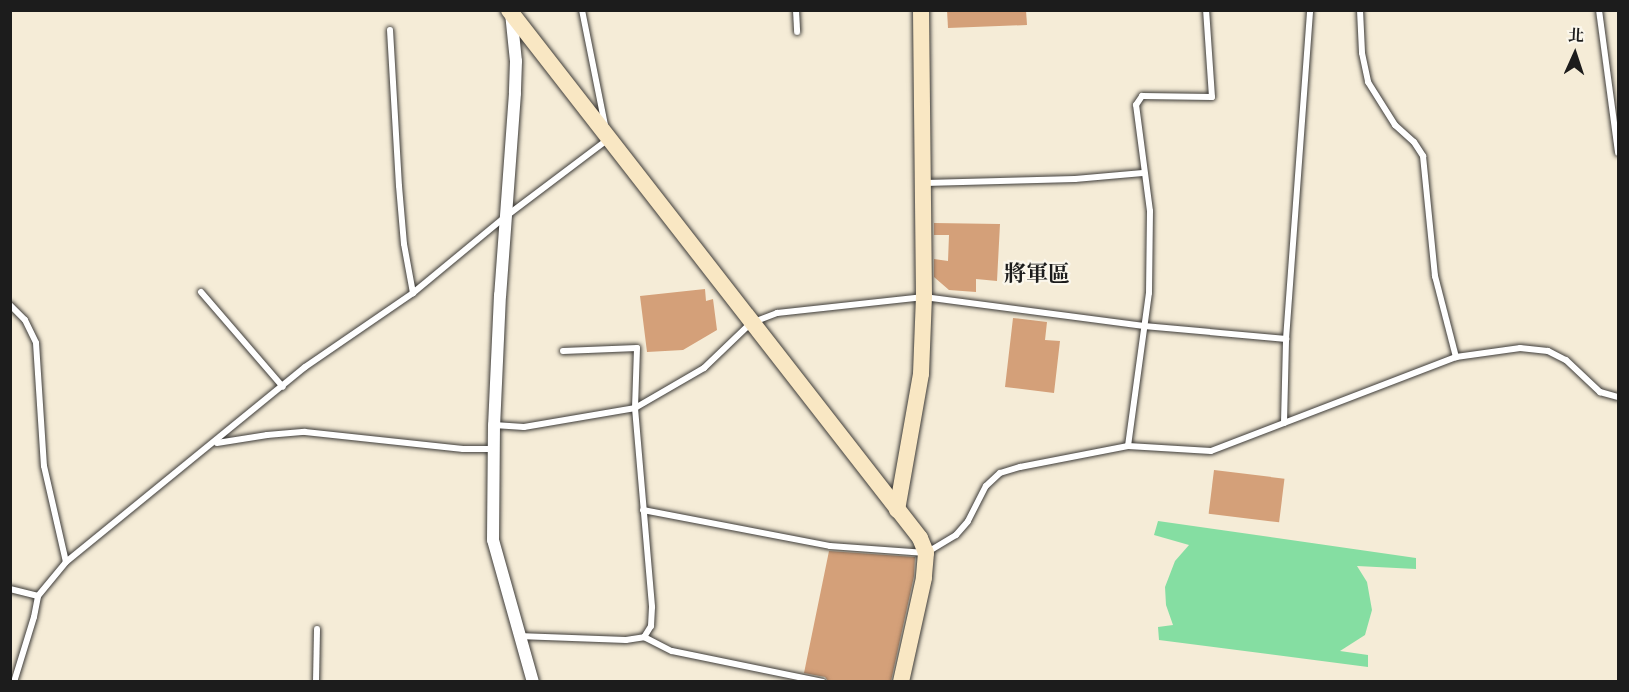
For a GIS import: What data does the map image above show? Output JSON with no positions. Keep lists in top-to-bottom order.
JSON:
{
  "districts": ["將軍區"],
  "north": "top"
}
